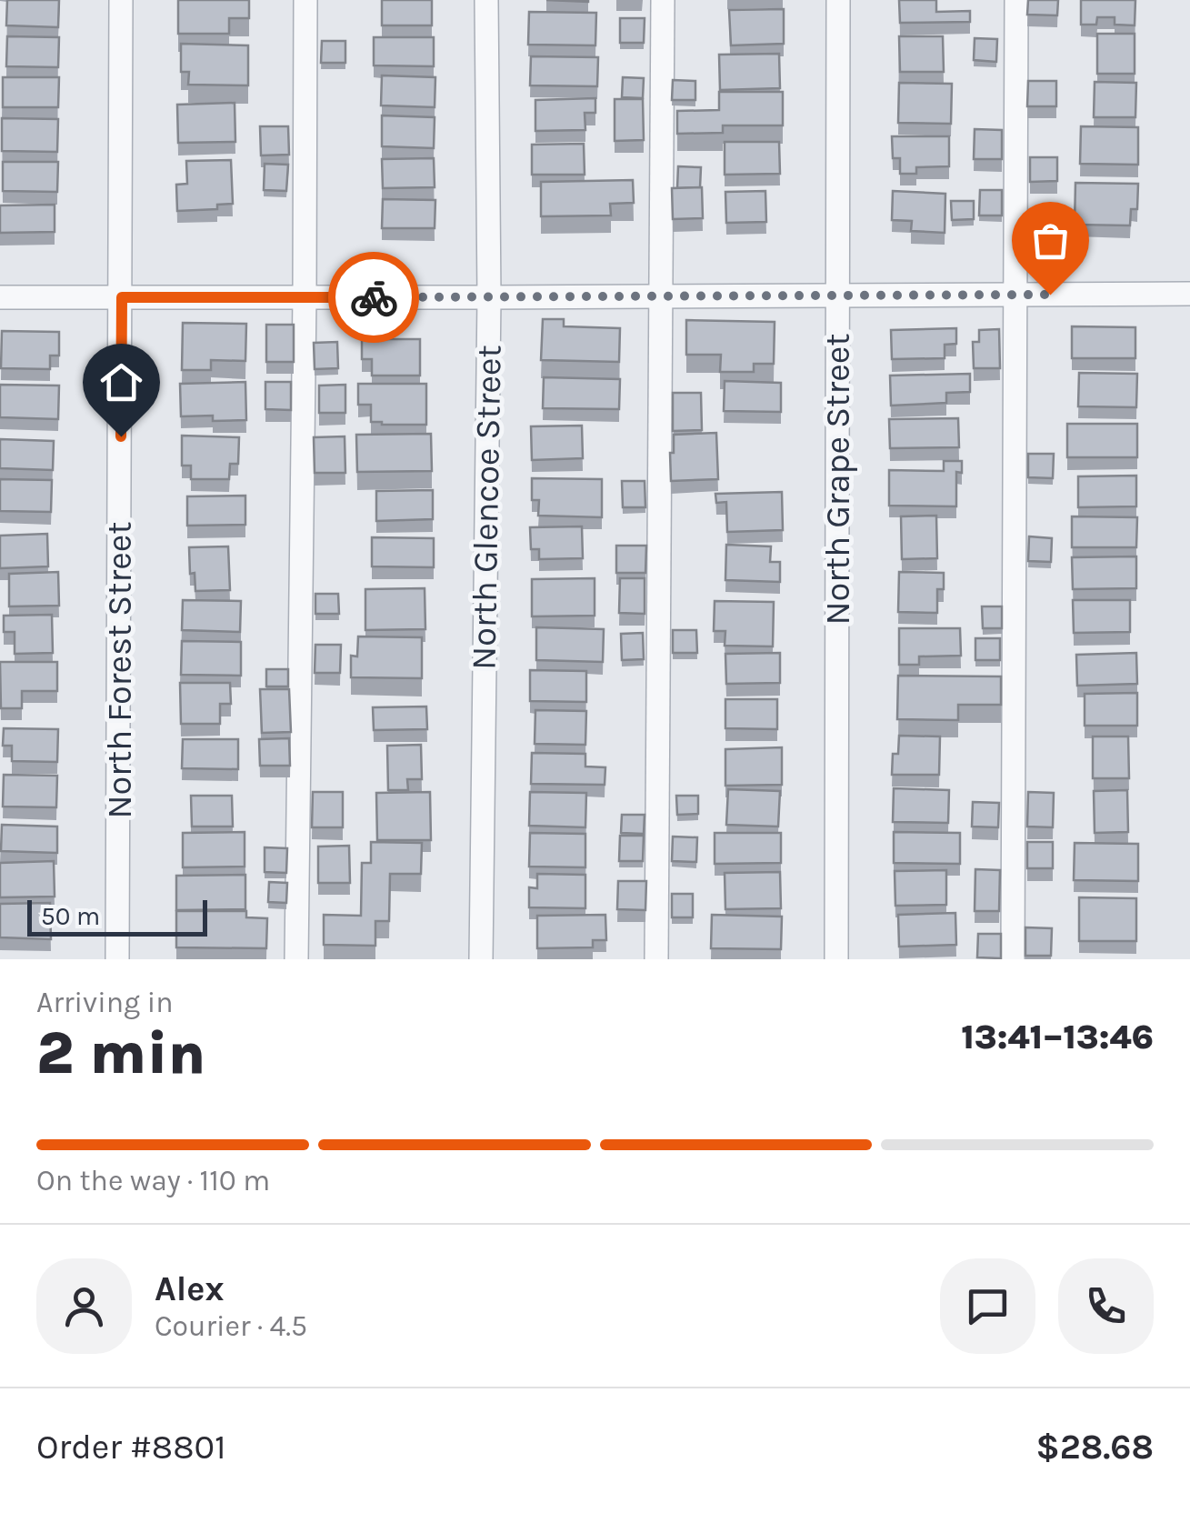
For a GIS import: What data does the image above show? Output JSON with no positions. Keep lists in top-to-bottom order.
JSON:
{
  "streets": {
    "street": ["North Grape Street", "North Glencoe Street", "North Forest Street"]
  },
  "scale_bar": "50 m",
  "page": {
    "scale": "50 m",
    "heading": ["2 min", "Arriving in", "13:41–13:46"],
    "panel": [
      "Alex",
      "Courier · 4.5",
      "Order #8801",
      "$28.68"
    ],
    "bar": "On the way · 110 m"
  }
}
